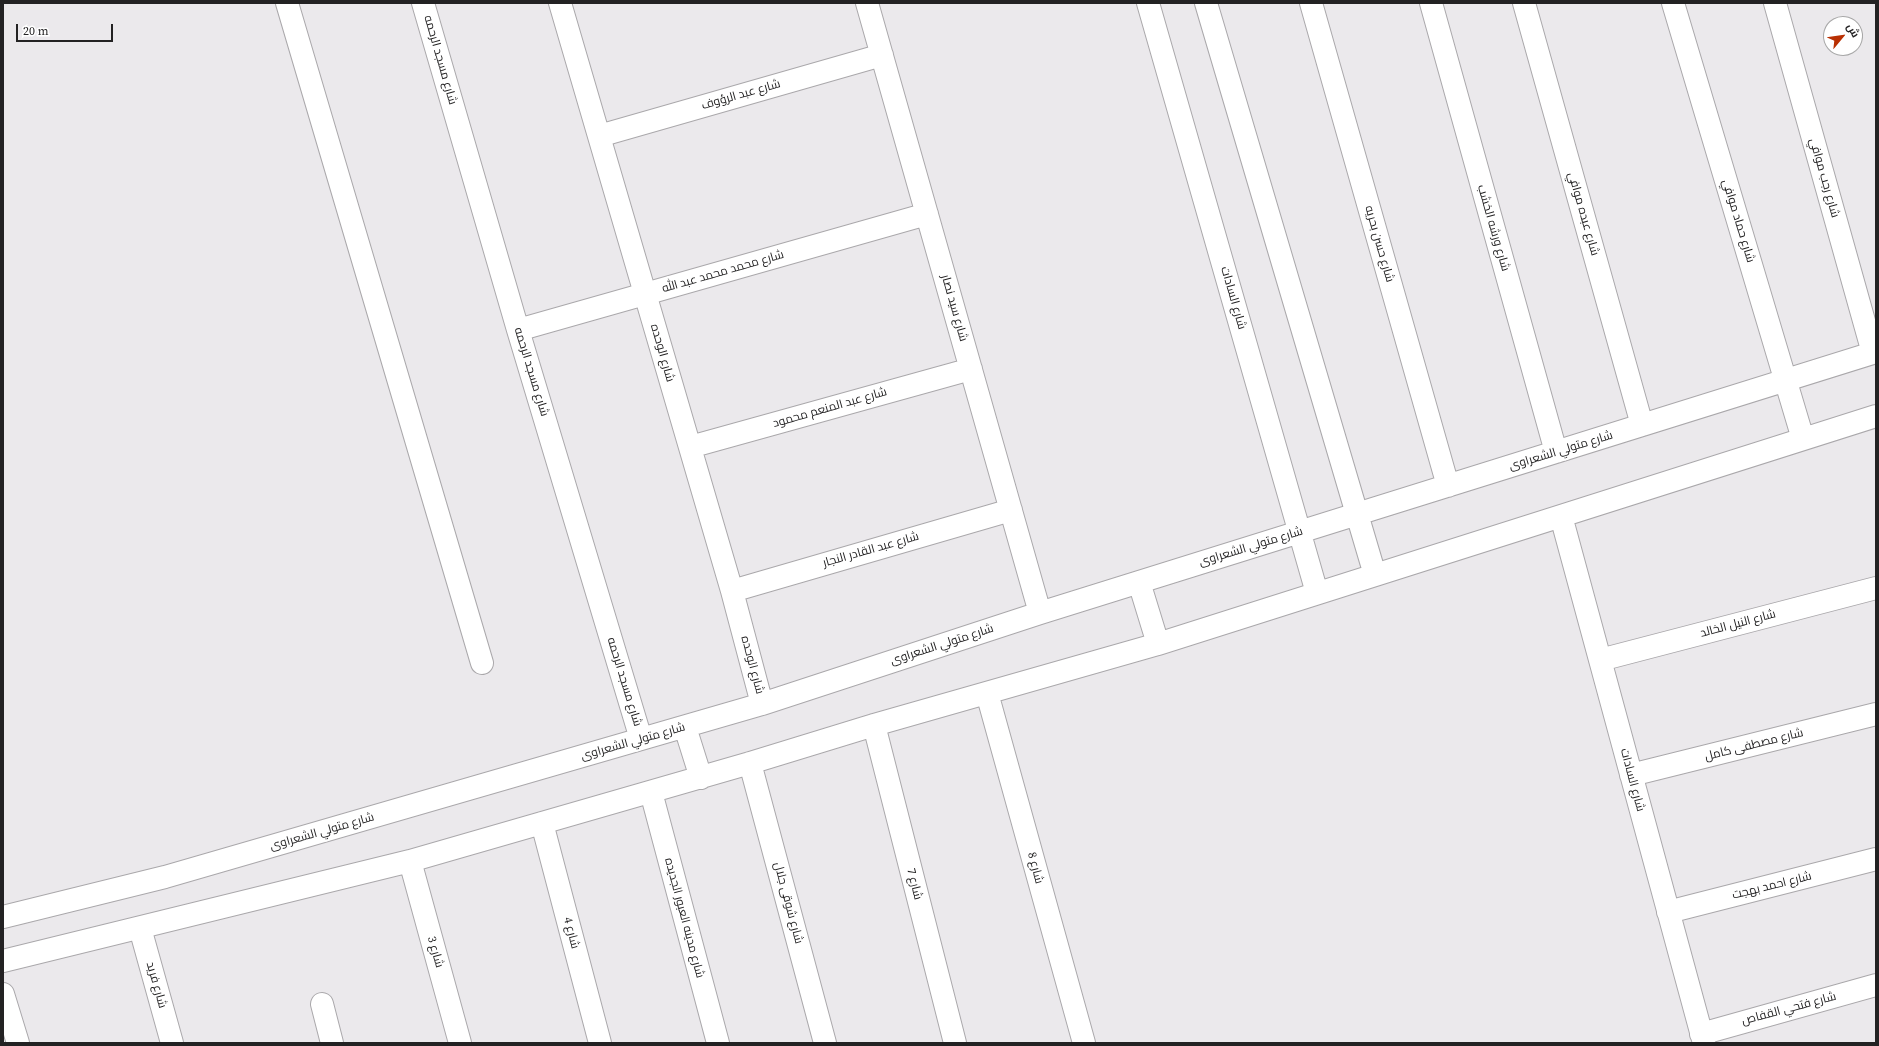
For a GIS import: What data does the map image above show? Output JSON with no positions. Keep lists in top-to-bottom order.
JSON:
{
  "streets": {
    "street": [
      "شارع مسجد الرحمه",
      "شارع عبد الرؤوف",
      "شارع رجب موافي",
      "شارع عبده موافي",
      "شارع حماد موافي",
      "شارع ورشه الخشب",
      "شارع حسن بحريه",
      "شارع محمد محمد عبد الله",
      "شارع السادات",
      "شارع سيد نصار",
      "شارع الوحده",
      "شارع عبد المنعم محمود",
      "شارع متولي الشعراوى",
      "شارع عبد القادر النجار",
      "شارع النيل الخالد",
      "شارع مصطفى كامل",
      "شارع 8",
      "شارع 7",
      "شارع احمد بهجت",
      "شارع شوقى جلال",
      "شارع مدينه العبور الجديده",
      "شارع 4",
      "شارع 3",
      "شارع فريد",
      "شارع فتحي القفاص"
    ]
  },
  "crossings": [
    ["شارع مسجد الرحمه", "شارع محمد محمد عبد الله"],
    ["شارع مسجد الرحمه", "شارع متولي الشعراوى"],
    ["شارع عبد الرؤوف", "شارع سيد نصار"],
    ["شارع عبد الرؤوف", "شارع الوحده"],
    ["شارع رجب موافي", "شارع متولي الشعراوى"],
    ["شارع عبده موافي", "شارع متولي الشعراوى"],
    ["شارع حماد موافي", "شارع متولي الشعراوى"],
    ["شارع ورشه الخشب", "شارع متولي الشعراوى"],
    ["شارع حسن بحريه", "شارع متولي الشعراوى"],
    ["شارع محمد محمد عبد الله", "شارع سيد نصار"],
    ["شارع محمد محمد عبد الله", "شارع الوحده"],
    ["شارع السادات", "شارع متولي الشعراوى"],
    ["شارع السادات", "شارع النيل الخالد"],
    ["شارع السادات", "شارع مصطفى كامل"],
    ["شارع السادات", "شارع احمد بهجت"],
    ["شارع السادات", "شارع فتحي القفاص"],
    ["شارع سيد نصار", "شارع عبد المنعم محمود"],
    ["شارع سيد نصار", "شارع متولي الشعراوى"],
    ["شارع سيد نصار", "شارع عبد القادر النجار"],
    ["شارع الوحده", "شارع عبد المنعم محمود"],
    ["شارع الوحده", "شارع متولي الشعراوى"],
    ["شارع الوحده", "شارع عبد القادر النجار"]
  ],
  "scale_bar": "20 m",
  "north": "top right"
}
